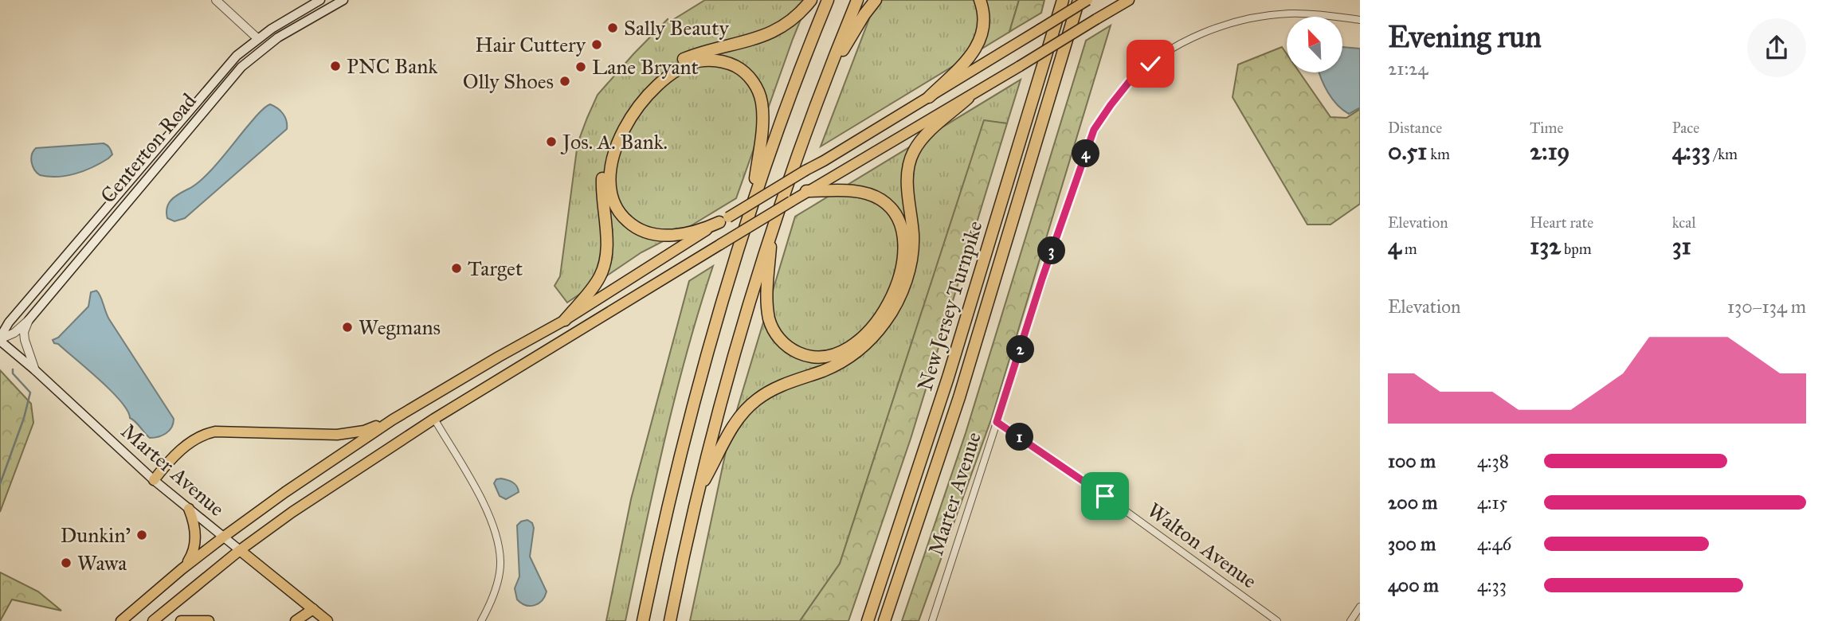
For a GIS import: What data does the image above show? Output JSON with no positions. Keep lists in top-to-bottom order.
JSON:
{
  "streets": {
    "highway": ["New Jersey Turnpike"],
    "main road": ["Centerton Road", "Marter Avenue"],
    "street": ["Walton Avenue"]
  },
  "crossings": [
    ["Centerton Road", "Marter Avenue"],
    ["Marter Avenue", "Walton Avenue"]
  ],
  "places": [
    "Sally Beauty",
    "Hair Cuttery",
    "PNC Bank",
    "Lane Bryant",
    "Olly Shoes",
    "Jos. A. Bank.",
    "Target",
    "Wegmans",
    "Dunkin'",
    "Wawa"
  ],
  "north": "top left",
  "page": {
    "heading": ["Evening run", "21:24"],
    "stats": [
      ["Distance", "0.51 km"],
      ["Time", "2:19"],
      ["Pace", "4:33 /km"],
      ["Elevation", "4 m"],
      ["Heart rate", "132 bpm"],
      ["kcal", "31"]
    ],
    "pins": [
      "4",
      "3",
      "2",
      "1"
    ],
    "chart": ["Elevation", "130–134 m"],
    "list": [
      {
        "name": "100 m",
        "note": "4:38"
      },
      {
        "name": "200 m",
        "note": "4:15"
      },
      {
        "name": "300 m",
        "note": "4:46"
      },
      {
        "name": "400 m",
        "note": "4:33"
      }
    ]
  }
}
